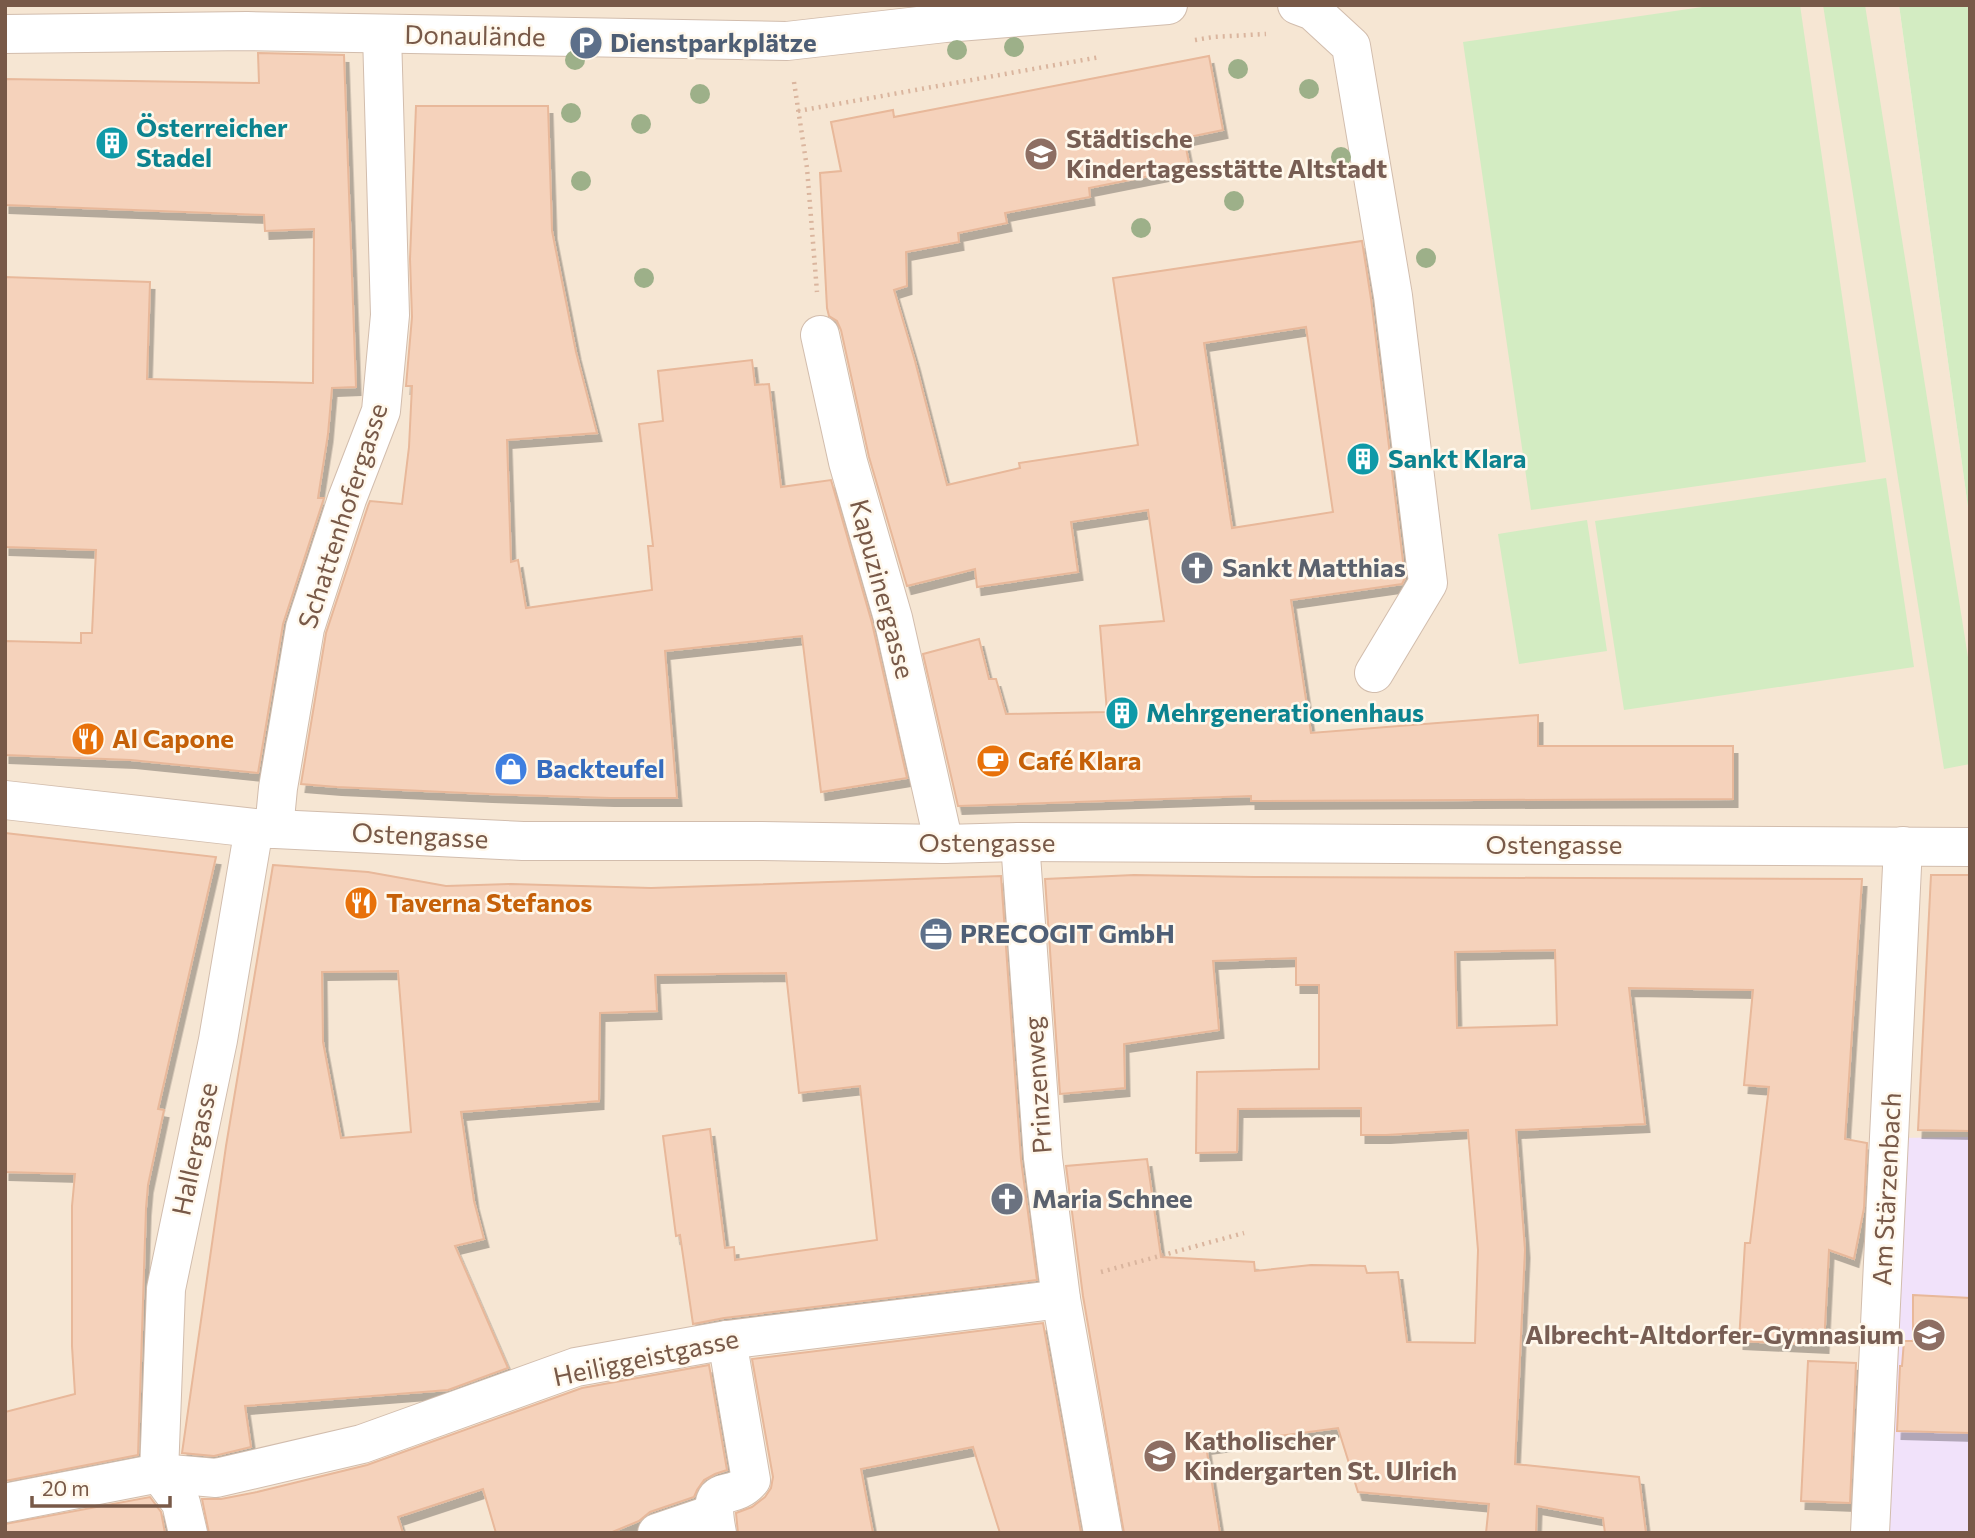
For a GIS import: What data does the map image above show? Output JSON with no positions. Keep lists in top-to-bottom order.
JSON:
{
  "streets": {
    "street": [
      "Donaulände",
      "Schattenhofergasse",
      "Kapuzinergasse",
      "Ostengasse",
      "Prinzenweg",
      "Hallergasse",
      "Am Stärzenbach",
      "Heiliggeistgasse"
    ]
  },
  "crossings": [
    ["Donaulände", "Schattenhofergasse"],
    ["Schattenhofergasse", "Ostengasse"],
    ["Schattenhofergasse", "Hallergasse"],
    ["Kapuzinergasse", "Ostengasse"],
    ["Ostengasse", "Prinzenweg"],
    ["Ostengasse", "Hallergasse"],
    ["Ostengasse", "Am Stärzenbach"],
    ["Prinzenweg", "Heiliggeistgasse"],
    ["Hallergasse", "Heiliggeistgasse"]
  ],
  "places": {
    "parking": ["Dienstparkplätze"],
    "building": ["Österreicher Stadel", "Sankt Klara", "Mehrgenerationenhaus"],
    "school or university": ["Städtische Kindertagesstätte Altstadt", "Albrecht-Altdorfer-Gymnasium", "Katholischer Kindergarten St. Ulrich"],
    "church": ["Sankt Matthias", "Maria Schnee"],
    "restaurant": ["Al Capone", "Taverna Stefanos"],
    "cafe": ["Café Klara"],
    "shop": ["Backteufel"],
    "office": ["PRECOGIT GmbH"]
  },
  "scale_bar": "20 m"
}
